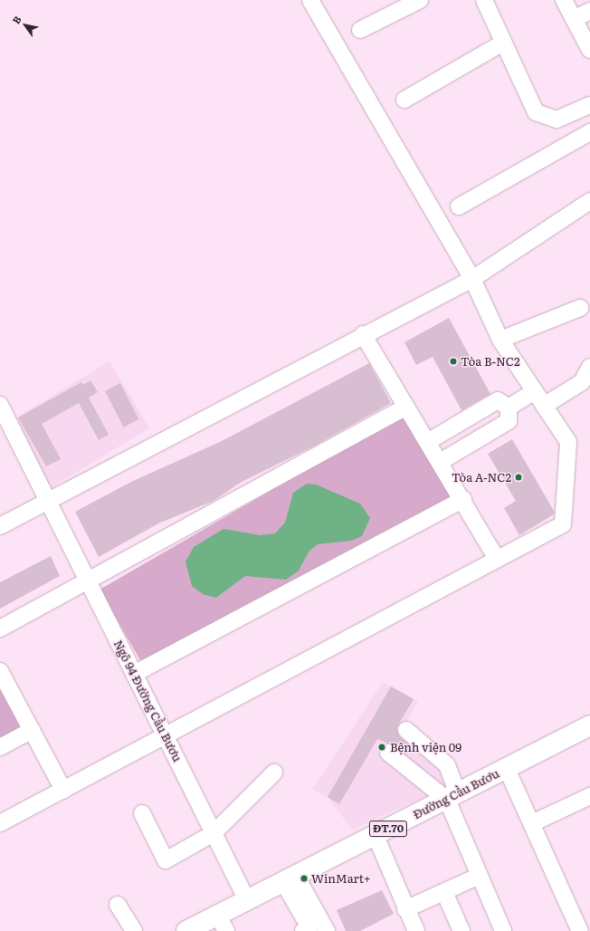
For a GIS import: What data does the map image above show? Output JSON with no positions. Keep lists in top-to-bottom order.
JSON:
{
  "streets": {
    "main road": ["Đường Cầu Bươu", "ĐT.70"],
    "street": ["Ngõ 94 Đường Cầu Bươu"]
  },
  "crossings": [
    ["Ngõ 94 Đường Cầu Bươu", "Đường Cầu Bươu"]
  ],
  "places": [
    "Tòa B-NC2",
    "Tòa A-NC2",
    "Bệnh viện 09",
    "WinMart+"
  ],
  "north": "top left"
}
